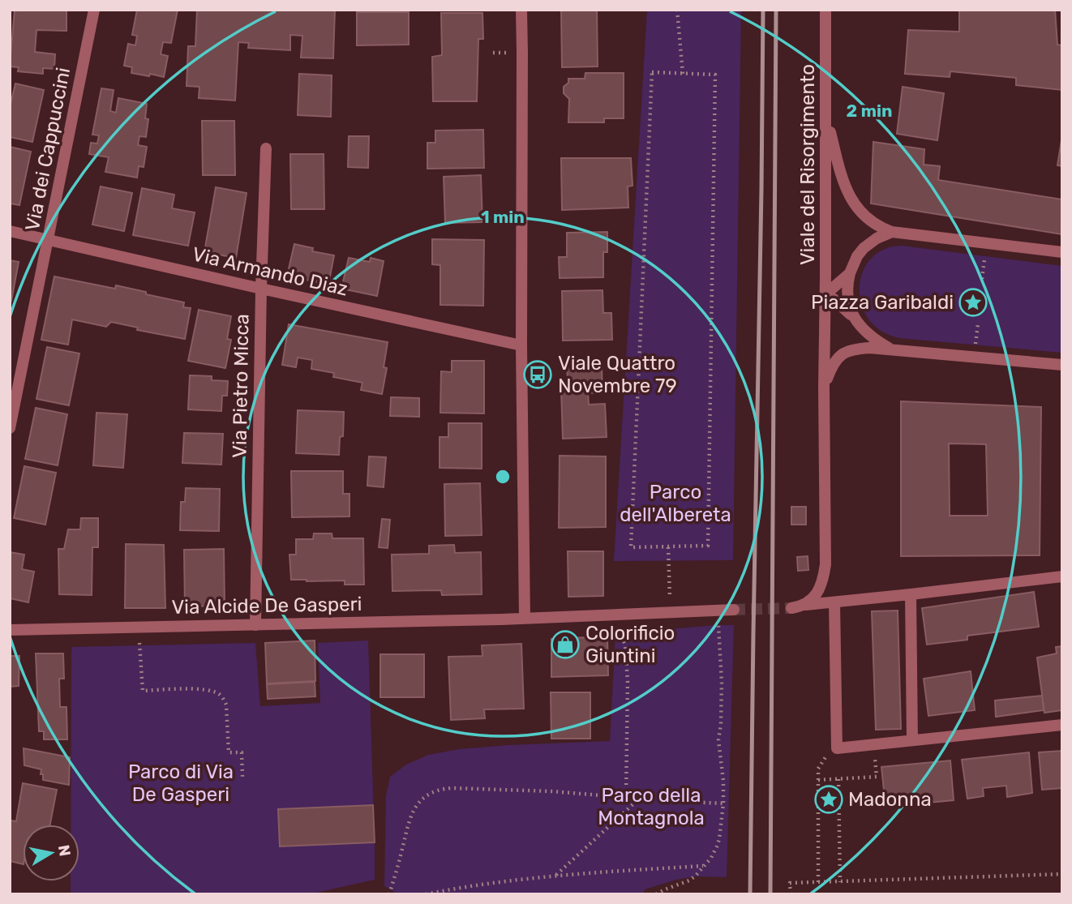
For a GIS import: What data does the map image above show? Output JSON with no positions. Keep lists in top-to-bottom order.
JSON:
{
  "streets": {
    "street": [
      "Via dei Cappuccini",
      "Viale del Risorgimento",
      "Via Armando Diaz",
      "Via Pietro Micca",
      "Via Alcide De Gasperi"
    ]
  },
  "crossings": [
    ["Via dei Cappuccini", "Via Armando Diaz"],
    ["Via Armando Diaz", "Via Pietro Micca"],
    ["Via Pietro Micca", "Via Alcide De Gasperi"]
  ],
  "parks": ["Parco dell'Albereta", "Parco di Via De Gasperi", "Parco della Montagnola"],
  "places": {
    "place": ["Piazza Garibaldi", "Madonna"],
    "bus stop": ["Viale Quattro Novembre 79"],
    "shop": ["Colorificio Giuntini"]
  },
  "north": "right",
  "rings": ["2 min", "1 min"]
}
